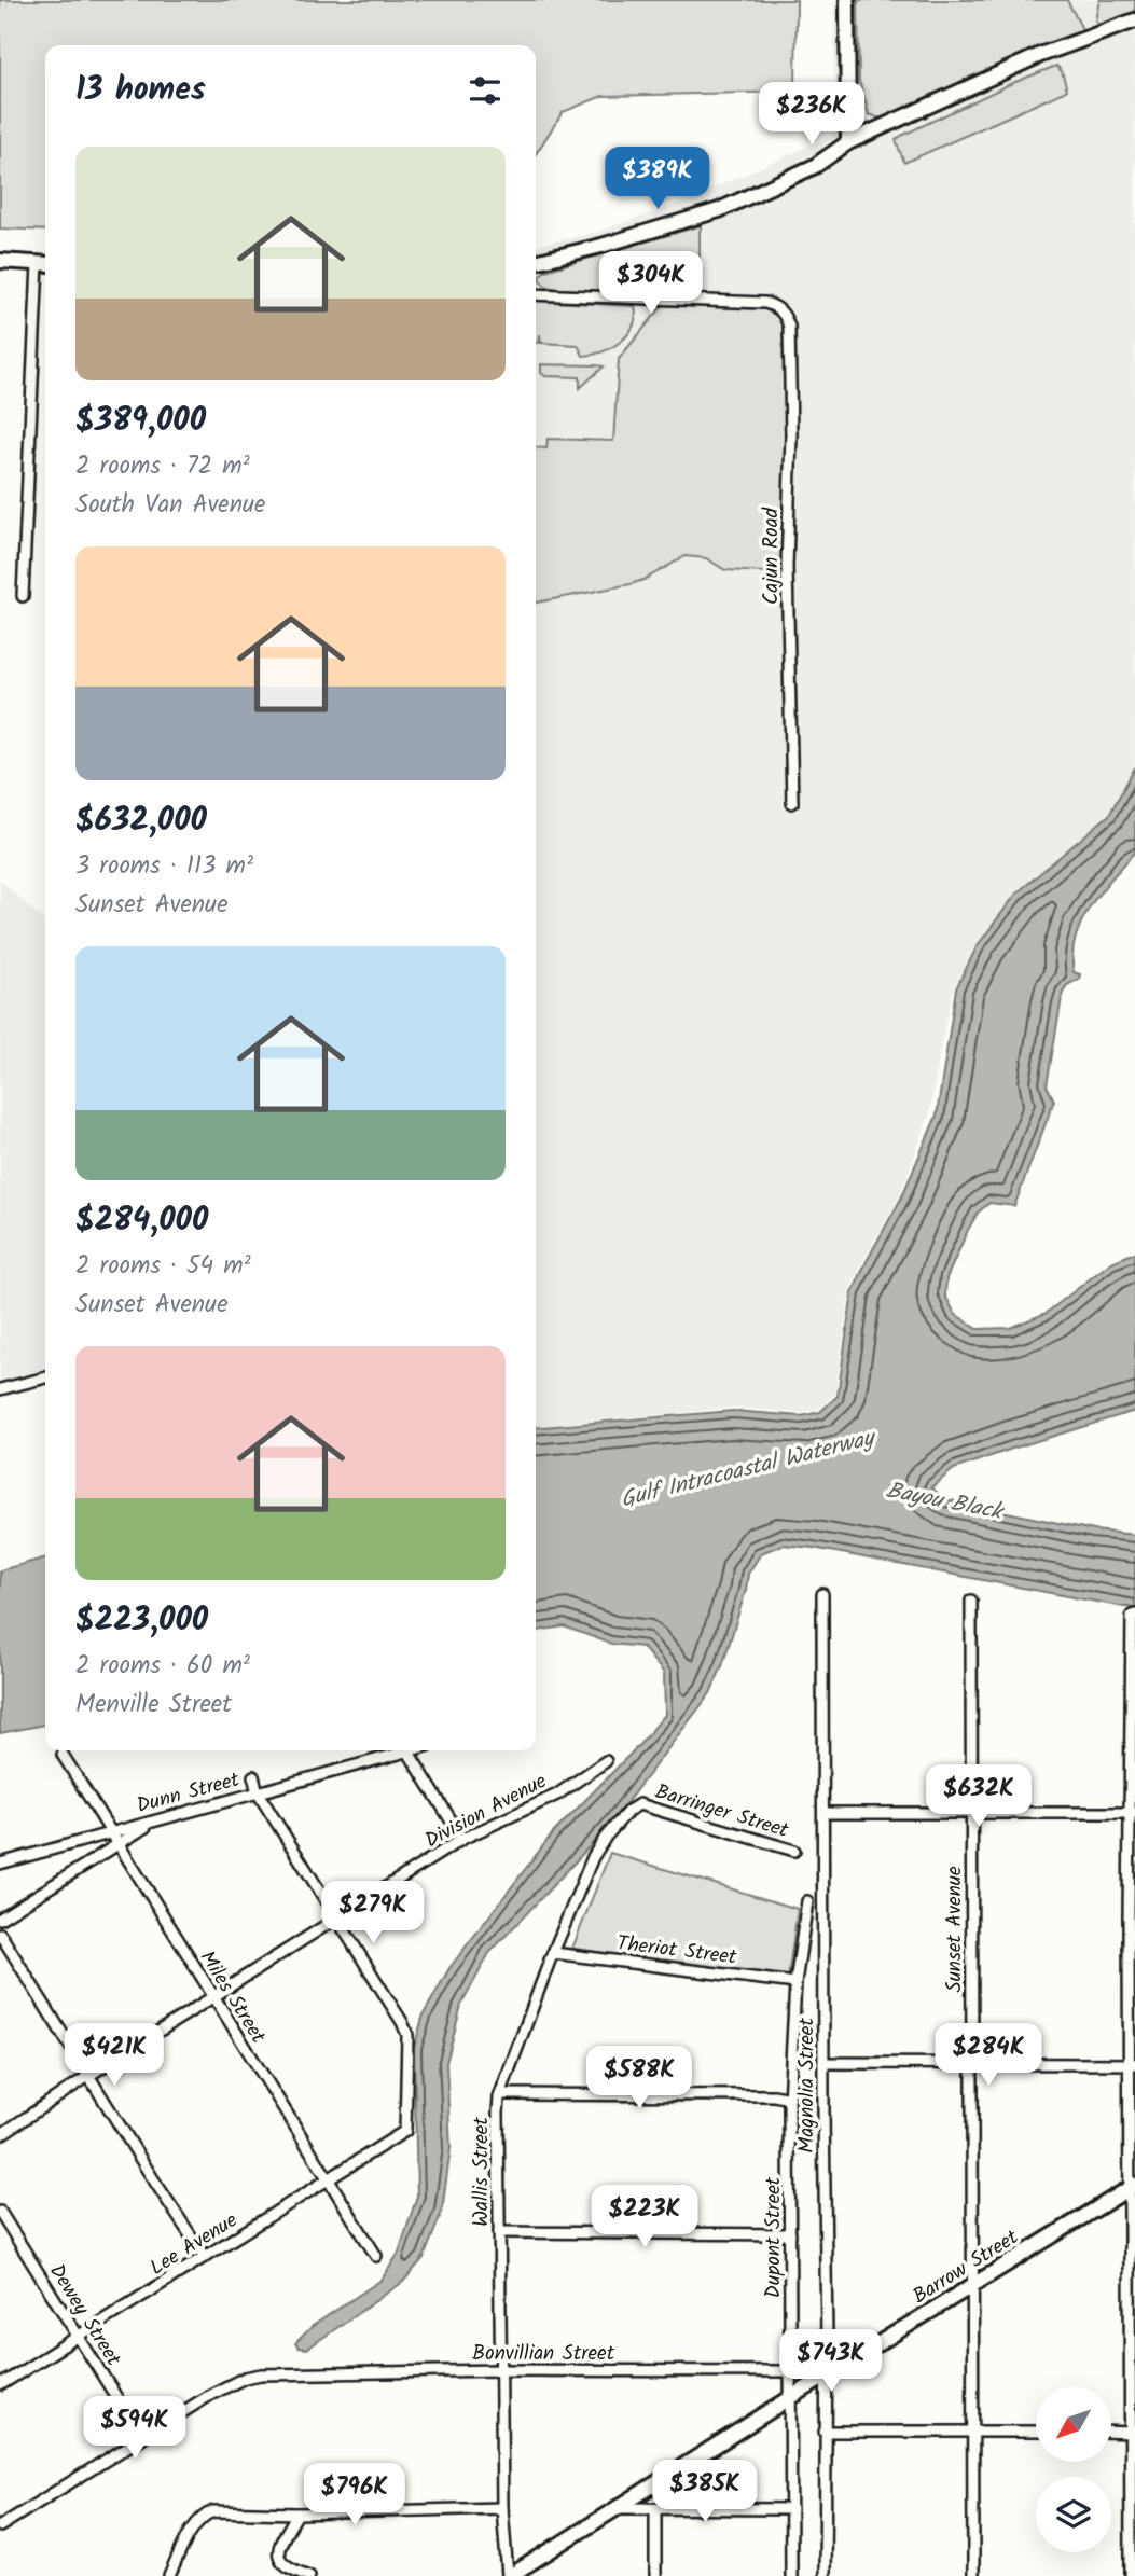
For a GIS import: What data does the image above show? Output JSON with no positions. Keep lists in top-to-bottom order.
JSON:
{
  "streets": {
    "main road": ["Barrow Street"],
    "street": [
      "Cajun Road",
      "Dunn Street",
      "Division Avenue",
      "Barringer Street",
      "Sunset Avenue",
      "Theriot Street",
      "Miles Street",
      "Magnolia Street",
      "Wallis Street",
      "Dupont Street",
      "Lee Avenue",
      "Dewey Street",
      "Bonvillian Street"
    ]
  },
  "crossings": [
    ["Dunn Street", "Miles Street"],
    ["Division Avenue", "Miles Street"],
    ["Division Avenue", "Lee Avenue"],
    ["Barringer Street", "Wallis Street"],
    ["Sunset Avenue", "Barrow Street"],
    ["Theriot Street", "Wallis Street"],
    ["Theriot Street", "Dupont Street"],
    ["Miles Street", "Lee Avenue"],
    ["Magnolia Street", "Barrow Street"],
    ["Magnolia Street", "Bonvillian Street"],
    ["Wallis Street", "Barrow Street"],
    ["Wallis Street", "Bonvillian Street"],
    ["Dupont Street", "Barrow Street"],
    ["Dupont Street", "Bonvillian Street"],
    ["Lee Avenue", "Dewey Street"],
    ["Barrow Street", "Bonvillian Street"],
    ["Dewey Street", "Bonvillian Street"]
  ],
  "water": ["Gulf Intracoastal Waterway", "Bayou Black"],
  "north": "bottom left",
  "page": {
    "heading": "13 homes",
    "price": [
      "$236K",
      "$389K",
      "$304K",
      "$632K",
      "$279K",
      "$421K",
      "$284K",
      "$588K",
      "$223K",
      "$743K",
      "$594K",
      "$385K",
      "$796K"
    ],
    "list": [
      {
        "name": "$389,000",
        "note": "2 rooms · 72 m² · South Van Avenue"
      },
      {
        "name": "$632,000",
        "note": "3 rooms · 113 m² · Sunset Avenue"
      },
      {
        "name": "$284,000",
        "note": "2 rooms · 54 m² · Sunset Avenue"
      },
      {
        "name": "$223,000",
        "note": "2 rooms · 60 m² · Menville Street"
      }
    ]
  }
}
